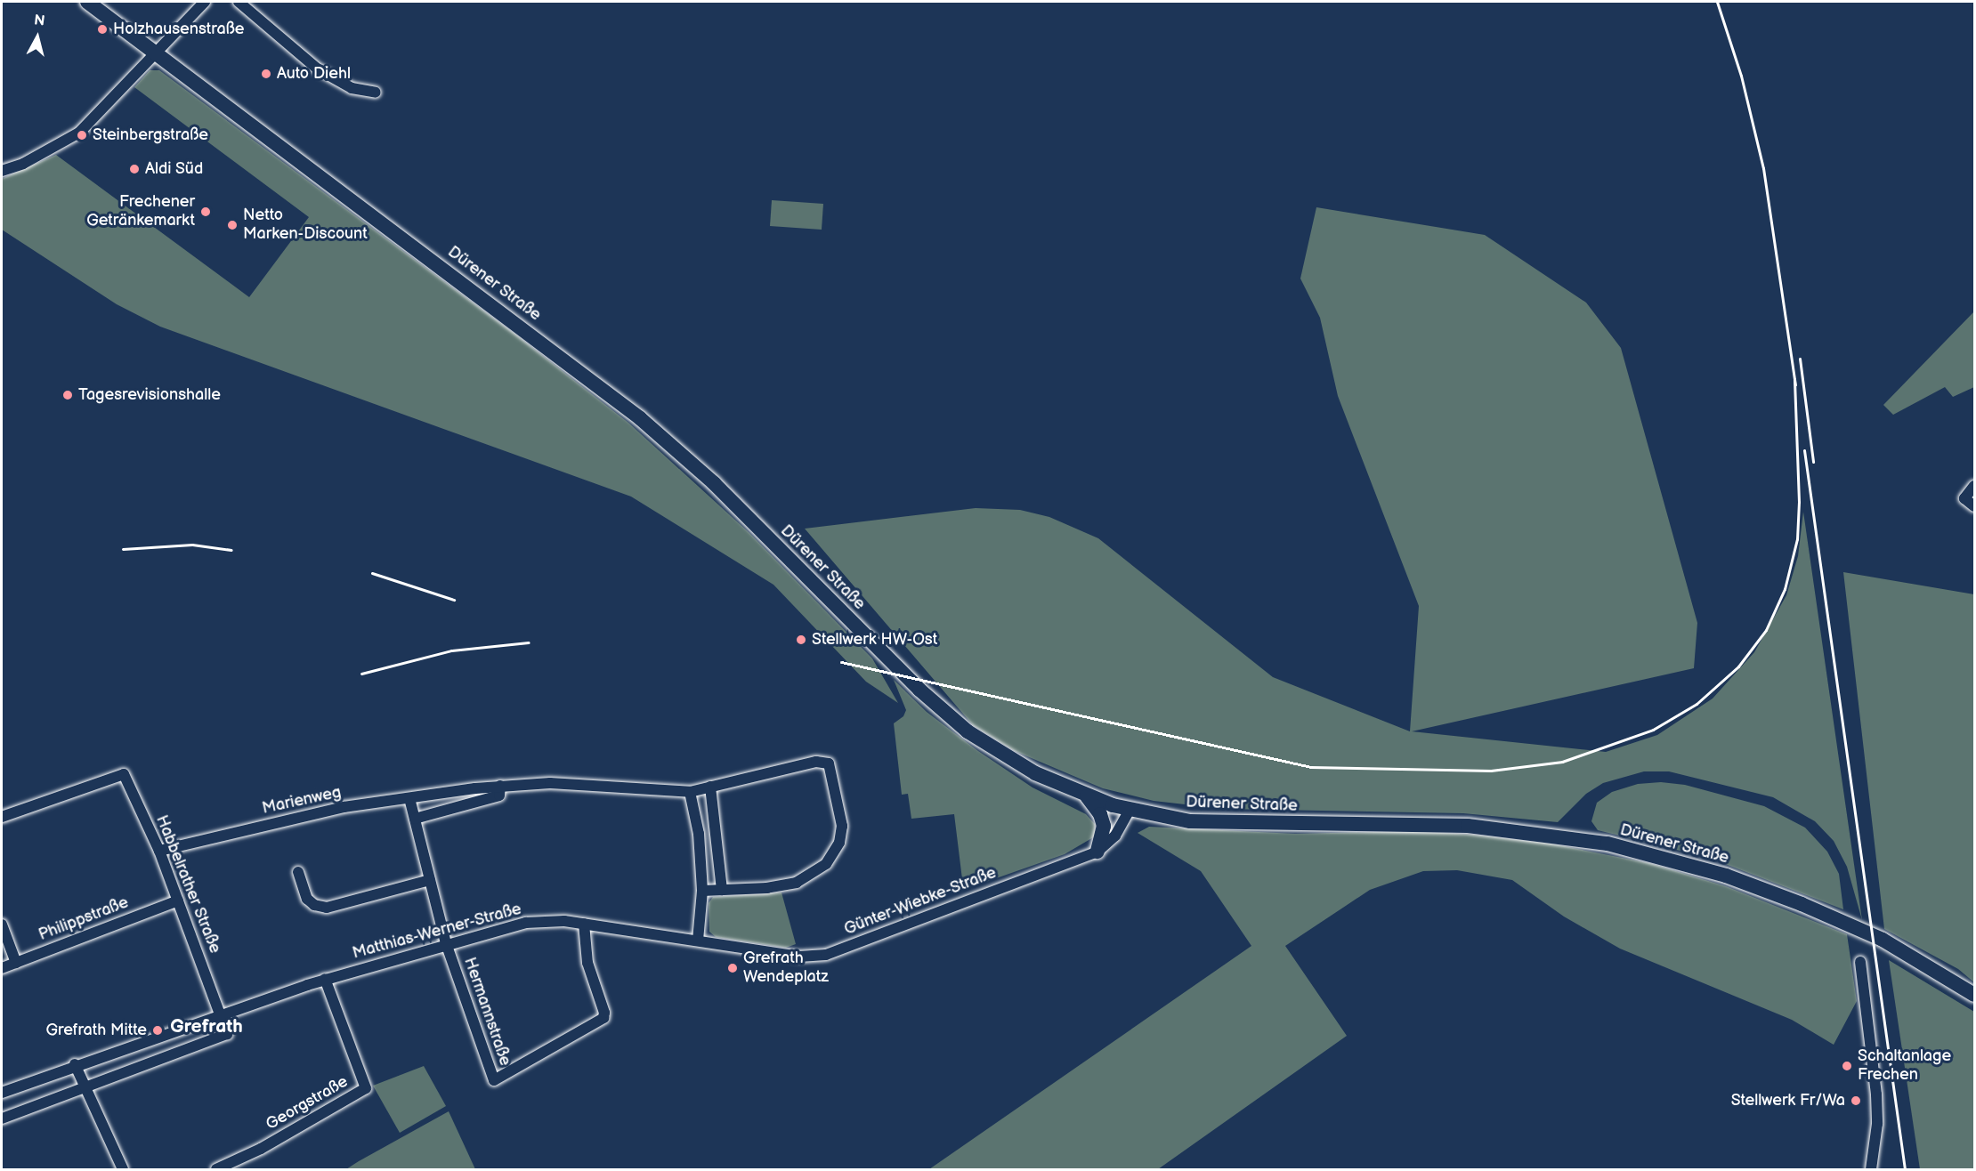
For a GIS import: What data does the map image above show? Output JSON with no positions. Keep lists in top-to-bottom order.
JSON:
{
  "streets": {
    "main road": ["Dürener Straße"],
    "street": [
      "Marienweg",
      "Habbelrather Straße",
      "Günter-Wiebke-Straße",
      "Philippstraße",
      "Matthias-Werner-Straße",
      "Hermannstraße",
      "Georgstraße"
    ]
  },
  "crossings": [
    ["Dürener Straße", "Günter-Wiebke-Straße"],
    ["Marienweg", "Habbelrather Straße"],
    ["Marienweg", "Hermannstraße"],
    ["Habbelrather Straße", "Philippstraße"],
    ["Habbelrather Straße", "Matthias-Werner-Straße"],
    ["Günter-Wiebke-Straße", "Matthias-Werner-Straße"],
    ["Matthias-Werner-Straße", "Hermannstraße"],
    ["Matthias-Werner-Straße", "Georgstraße"]
  ],
  "districts": ["Grefrath"],
  "places": [
    "Holzhausenstraße",
    "Auto Diehl",
    "Steinbergstraße",
    "Aldi Süd",
    "Frechener Getränkemarkt",
    "Netto Marken-Discount",
    "Tagesrevisionshalle",
    "Stellwerk HW-Ost",
    "Grefrath Wendeplatz",
    "Grefrath Mitte",
    "Schaltanlage Frechen",
    "Stellwerk Fr/Wa"
  ],
  "north": "top"
}
